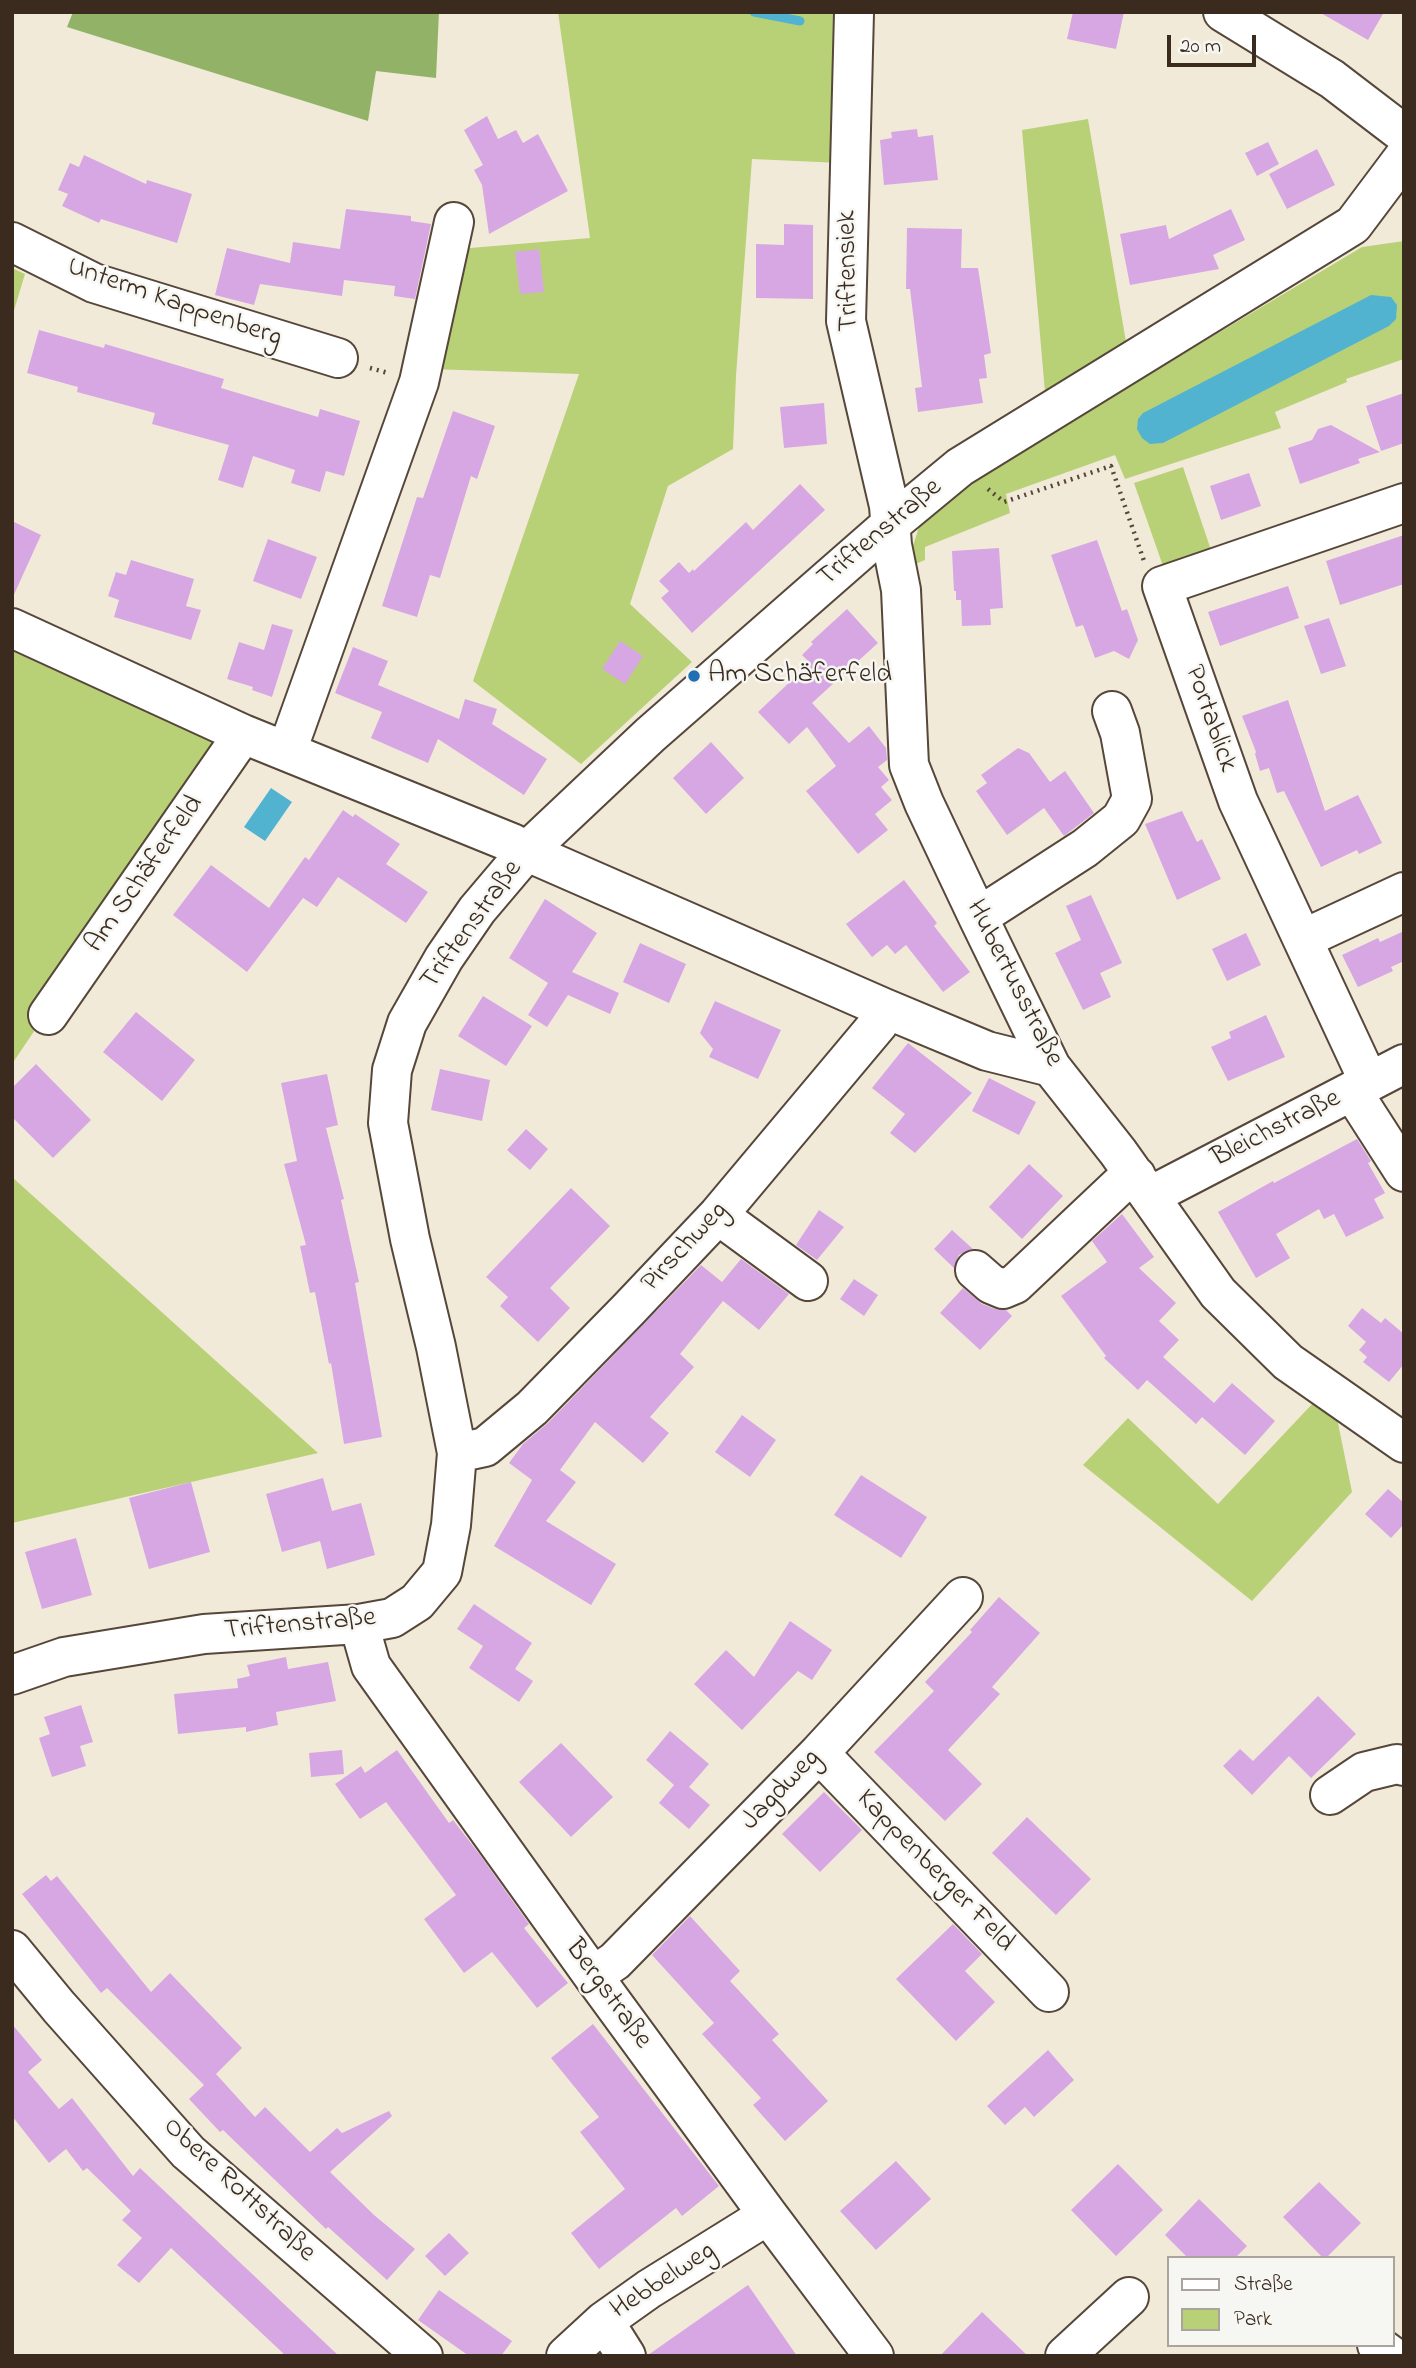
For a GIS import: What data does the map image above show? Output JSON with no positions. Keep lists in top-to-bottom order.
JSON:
{
  "streets": {
    "street": [
      "Triftensiek",
      "Unterm Kappenberg",
      "Triftenstraße",
      "Portablick",
      "Am Schäferfeld",
      "Hubertusstraße",
      "Bleichstraße",
      "Pirschweg",
      "Jagdweg",
      "Kappenberger Feld",
      "Bergstraße",
      "Obere Rottstraße",
      "Hebbelweg"
    ]
  },
  "crossings": [
    ["Triftensiek", "Triftenstraße"],
    ["Triftensiek", "Hubertusstraße"],
    ["Triftenstraße", "Hubertusstraße"],
    ["Triftenstraße", "Pirschweg"],
    ["Triftenstraße", "Bergstraße"],
    ["Portablick", "Bleichstraße"],
    ["Hubertusstraße", "Bleichstraße"],
    ["Jagdweg", "Kappenberger Feld"],
    ["Jagdweg", "Bergstraße"],
    ["Bergstraße", "Hebbelweg"]
  ],
  "places": ["Am Schäferfeld"],
  "legend": ["Straße", "Park"],
  "scale_bar": "20 m"
}
